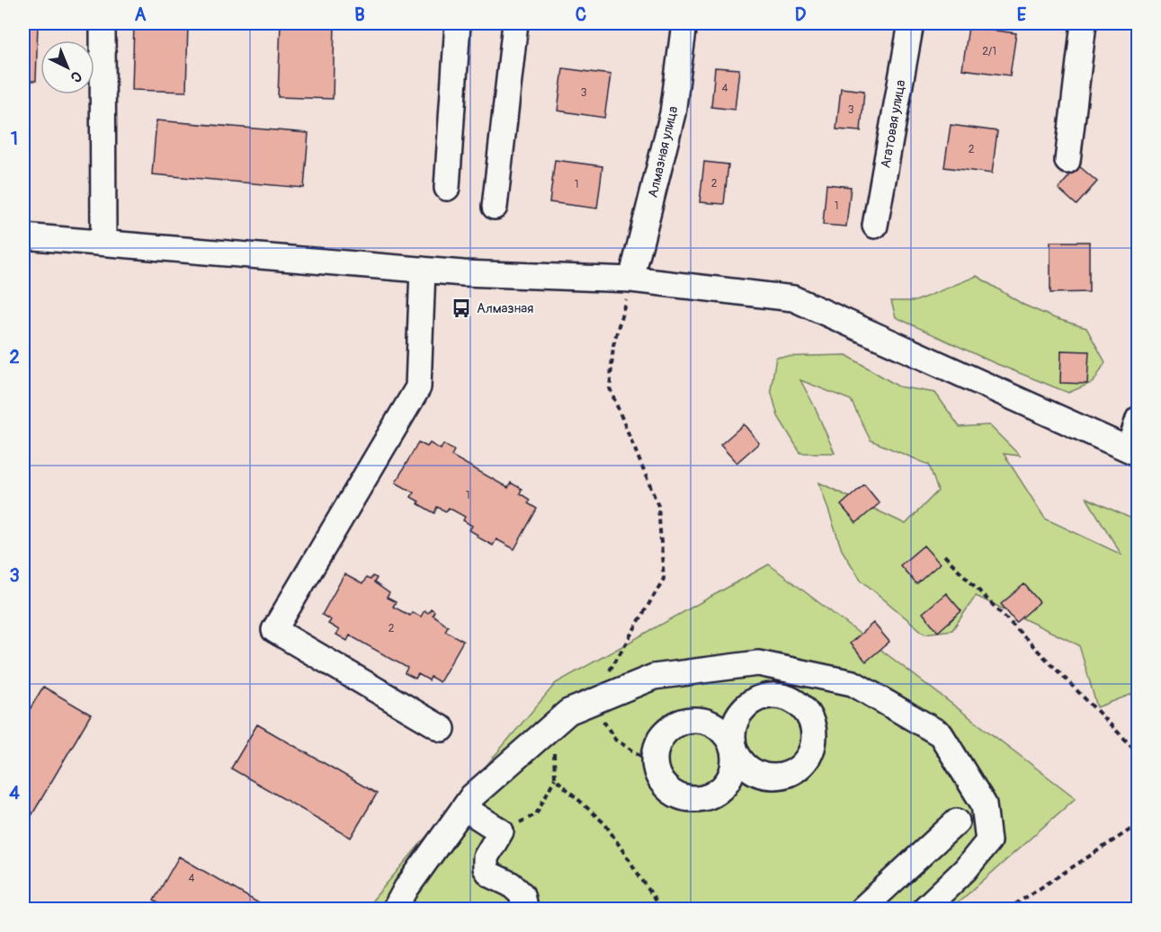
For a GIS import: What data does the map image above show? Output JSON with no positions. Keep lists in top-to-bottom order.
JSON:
{
  "streets": {
    "street": ["Агатовая улица", "Алмазная улица"]
  },
  "places": {
    "bus stop": ["Алмазная"]
  },
  "house_numbers": [
    "2/1",
    "4",
    "3",
    "3",
    "2",
    "2",
    "1",
    "1",
    "1",
    "2",
    "4"
  ],
  "north": "bottom right",
  "grid": {
    "columns": [
      "A",
      "B",
      "C",
      "D",
      "E"
    ],
    "rows": [
      "1",
      "2",
      "3",
      "4"
    ]
  }
}
